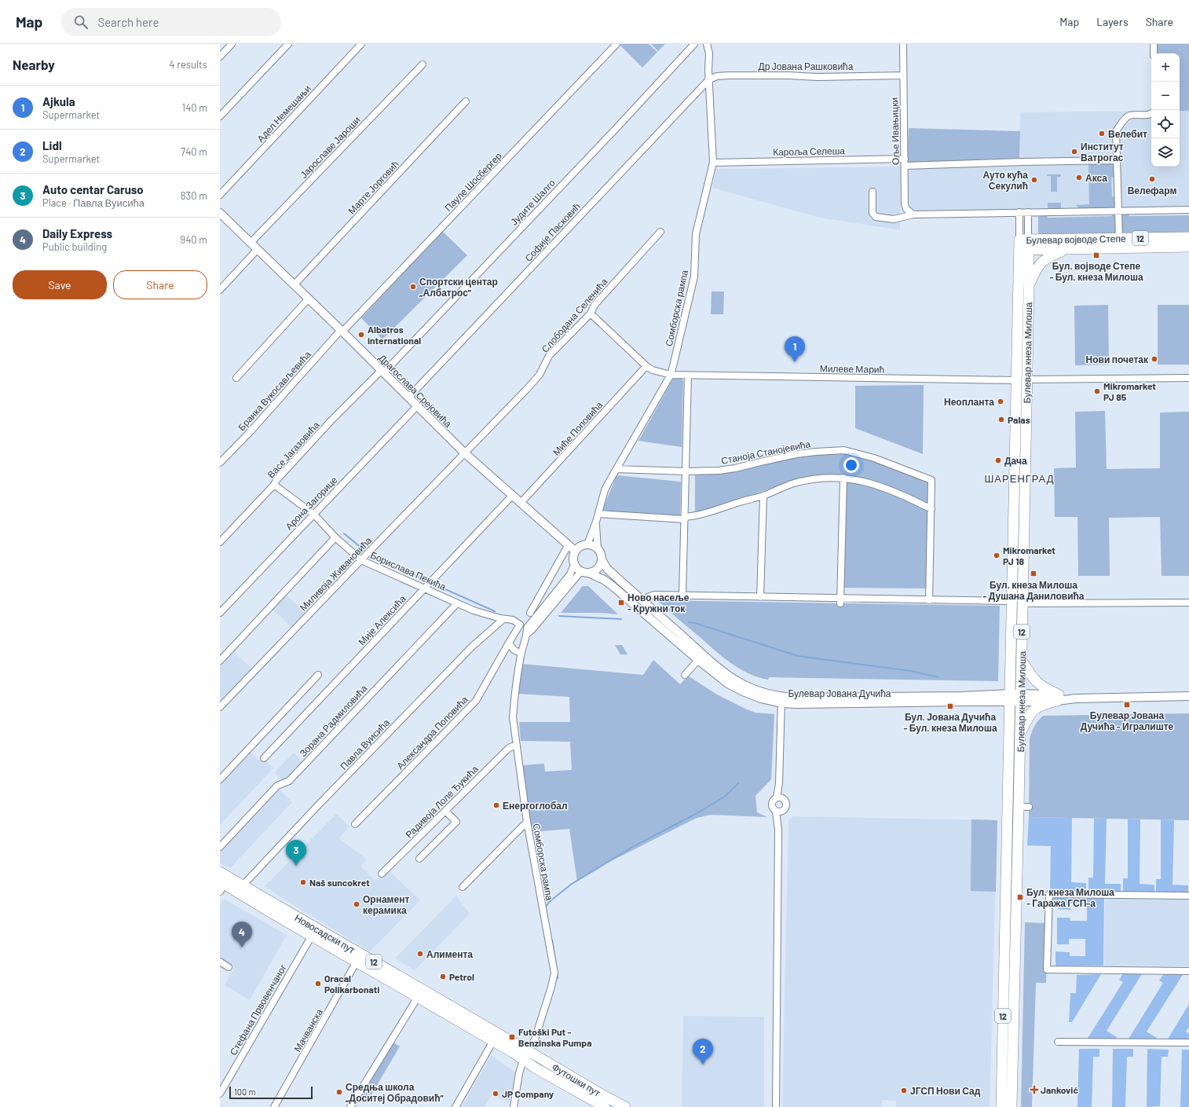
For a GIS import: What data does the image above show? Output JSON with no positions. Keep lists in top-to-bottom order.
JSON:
{
  "streets": {
    "main road": [
      "12",
      "Булевар војводе Степе",
      "Булевар кнеза Милоша",
      "Новосадски пут",
      "Футошки пут"
    ],
    "street": [
      "Др Јована Рашковића",
      "Адел Немешањи",
      "Оље Ивањицки",
      "Јарославе Јароши",
      "Кароља Селеша",
      "Пауле Шосбергер",
      "Марте Јорговић",
      "Јудите Шалго",
      "Софије Пасковић",
      "Сомборска рампа",
      "Слободана Селенића",
      "Милеве Марић",
      "Бранка Вукосављевића",
      "Драгослава Срејовића",
      "Миће Поповића",
      "Васе Јагазовића",
      "Станоја Станојевића",
      "Арона Загорице",
      "Борислава Пекића",
      "Миливоја Живановића",
      "Мије Алексића",
      "Булевар Јована Дучића",
      "Зорана Радмиловића",
      "Александра Поповића",
      "Павла Вуисића",
      "Радивоја Лоле Ђукића",
      "Стефана Првовенчаног",
      "Мачванска"
    ]
  },
  "crossings": [
    ["Др Јована Рашковића", "Оље Ивањицки"],
    ["Др Јована Рашковића", "Софије Пасковић"],
    ["Др Јована Рашковића", "Сомборска рампа"],
    ["Оље Ивањицки", "Кароља Селеша"],
    ["Јарославе Јароши", "Драгослава Срејовића"],
    ["Кароља Селеша", "Сомборска рампа"],
    ["Пауле Шосбергер", "Бранка Вукосављевића"],
    ["Пауле Шосбергер", "Драгослава Срејовића"],
    ["Марте Јорговић", "Драгослава Срејовића"],
    ["Јудите Шалго", "Драгослава Срејовића"],
    ["Јудите Шалго", "Васе Јагазовића"],
    ["Софије Пасковић", "Сомборска рампа"],
    ["Софије Пасковић", "Драгослава Срејовића"],
    ["12", "Булевар војводе Степе"],
    ["12", "Булевар кнеза Милоша"],
    ["Булевар војводе Степе", "Булевар кнеза Милоша"],
    ["Сомборска рампа", "Милеве Марић"],
    ["Сомборска рампа", "Драгослава Срејовића"],
    ["Сомборска рампа", "Станоја Станојевића"],
    ["Сомборска рампа", "Булевар Јована Дучића"],
    ["Сомборска рампа", "Радивоја Лоле Ђукића"],
    ["Сомборска рампа", "Новосадски пут"],
    ["Сомборска рампа", "Футошки пут"],
    ["Слободана Селенића", "Милеве Марић"],
    ["Слободана Селенића", "Драгослава Срејовића"],
    ["Слободана Селенића", "Миливоја Живановића"],
    ["Булевар кнеза Милоша", "Милеве Марић"],
    ["Булевар кнеза Милоша", "Булевар Јована Дучића"],
    ["Милеве Марић", "Миће Поповића"],
    ["Бранка Вукосављевића", "Драгослава Срејовића"],
    ["Драгослава Срејовића", "Миће Поповића"],
    ["Драгослава Срејовића", "Васе Јагазовића"],
    ["Драгослава Срејовића", "Арона Загорице"],
    ["Драгослава Срејовића", "Миливоја Живановића"],
    ["Драгослава Срејовића", "Мије Алексића"],
    ["Драгослава Срејовића", "Булевар Јована Дучића"],
    ["Васе Јагазовића", "Борислава Пекића"],
    ["Арона Загорице", "Борислава Пекића"],
    ["Борислава Пекића", "Миливоја Живановића"],
    ["Борислава Пекића", "Мије Алексића"],
    ["Борислава Пекића", "Зорана Радмиловића"],
    ["Борислава Пекића", "Александра Поповића"],
    ["Борислава Пекића", "Павла Вуисића"],
    ["Павла Вуисића", "Новосадски пут"],
    ["Новосадски пут", "Стефана Првовенчаног"],
    ["Новосадски пут", "Мачванска"],
    ["Новосадски пут", "Футошки пут"]
  ],
  "districts": ["ШАРЕНГРАД"],
  "places": {
    "other": [
      "Велебит",
      "Институт Ватрогас",
      "Акса",
      "Велефарм",
      "Ауто кућа Секулић",
      "Спортски центар „Албатрос”",
      "Albatros international",
      "Нови почетак",
      "Mikromarket PJ 85",
      "Неопланта",
      "Palas",
      "Дача",
      "Mikromarket PJ 18",
      "Енергоглобал",
      "Naš suncokret",
      "Орнамент керамика",
      "Алимента",
      "Petrol",
      "Oracal Polikarbonati",
      "ЈГСП Нови Сад",
      "Средња школа „Доситеј Обрадовић”",
      "JP Company"
    ],
    "transit": [
      "Бул. војводе Степе - Бул. кнеза Милоша",
      "Бул. кнеза Милоша - Душана Даниловића",
      "Ново насеље - Кружни ток",
      "Булевар Јована Дучића - Игралиште",
      "Бул. Јована Дучића - Бул. кнеза Милоша",
      "Бул. кнеза Милоша - Гаража ГСП-а",
      "Futoški Put - Benzinska Pumpa"
    ],
    "health": ["Janković"]
  },
  "scale_bar": "100 m",
  "page": {
    "header": "Map",
    "search": "Search here",
    "nav": ["Map", "Layers", "Share"],
    "heading": ["Nearby", "4 results"],
    "map_buttons": ["+", "−"],
    "list": [
      {
        "mark": "1",
        "name": "Ajkula",
        "note": "Supermarket",
        "value": "140 m"
      },
      {
        "mark": "2",
        "name": "Lidl",
        "note": "Supermarket",
        "value": "740 m"
      },
      {
        "mark": "3",
        "name": "Auto centar Caruso",
        "note": "Place · Павла Вуисића",
        "value": "830 m"
      },
      {
        "mark": "4",
        "name": "Daily Express",
        "note": "Public building",
        "value": "940 m"
      }
    ],
    "buttons": ["Save", "Share"],
    "pins": [
      "1",
      "3",
      "4",
      "2"
    ],
    "scale": "100 m"
  }
}
